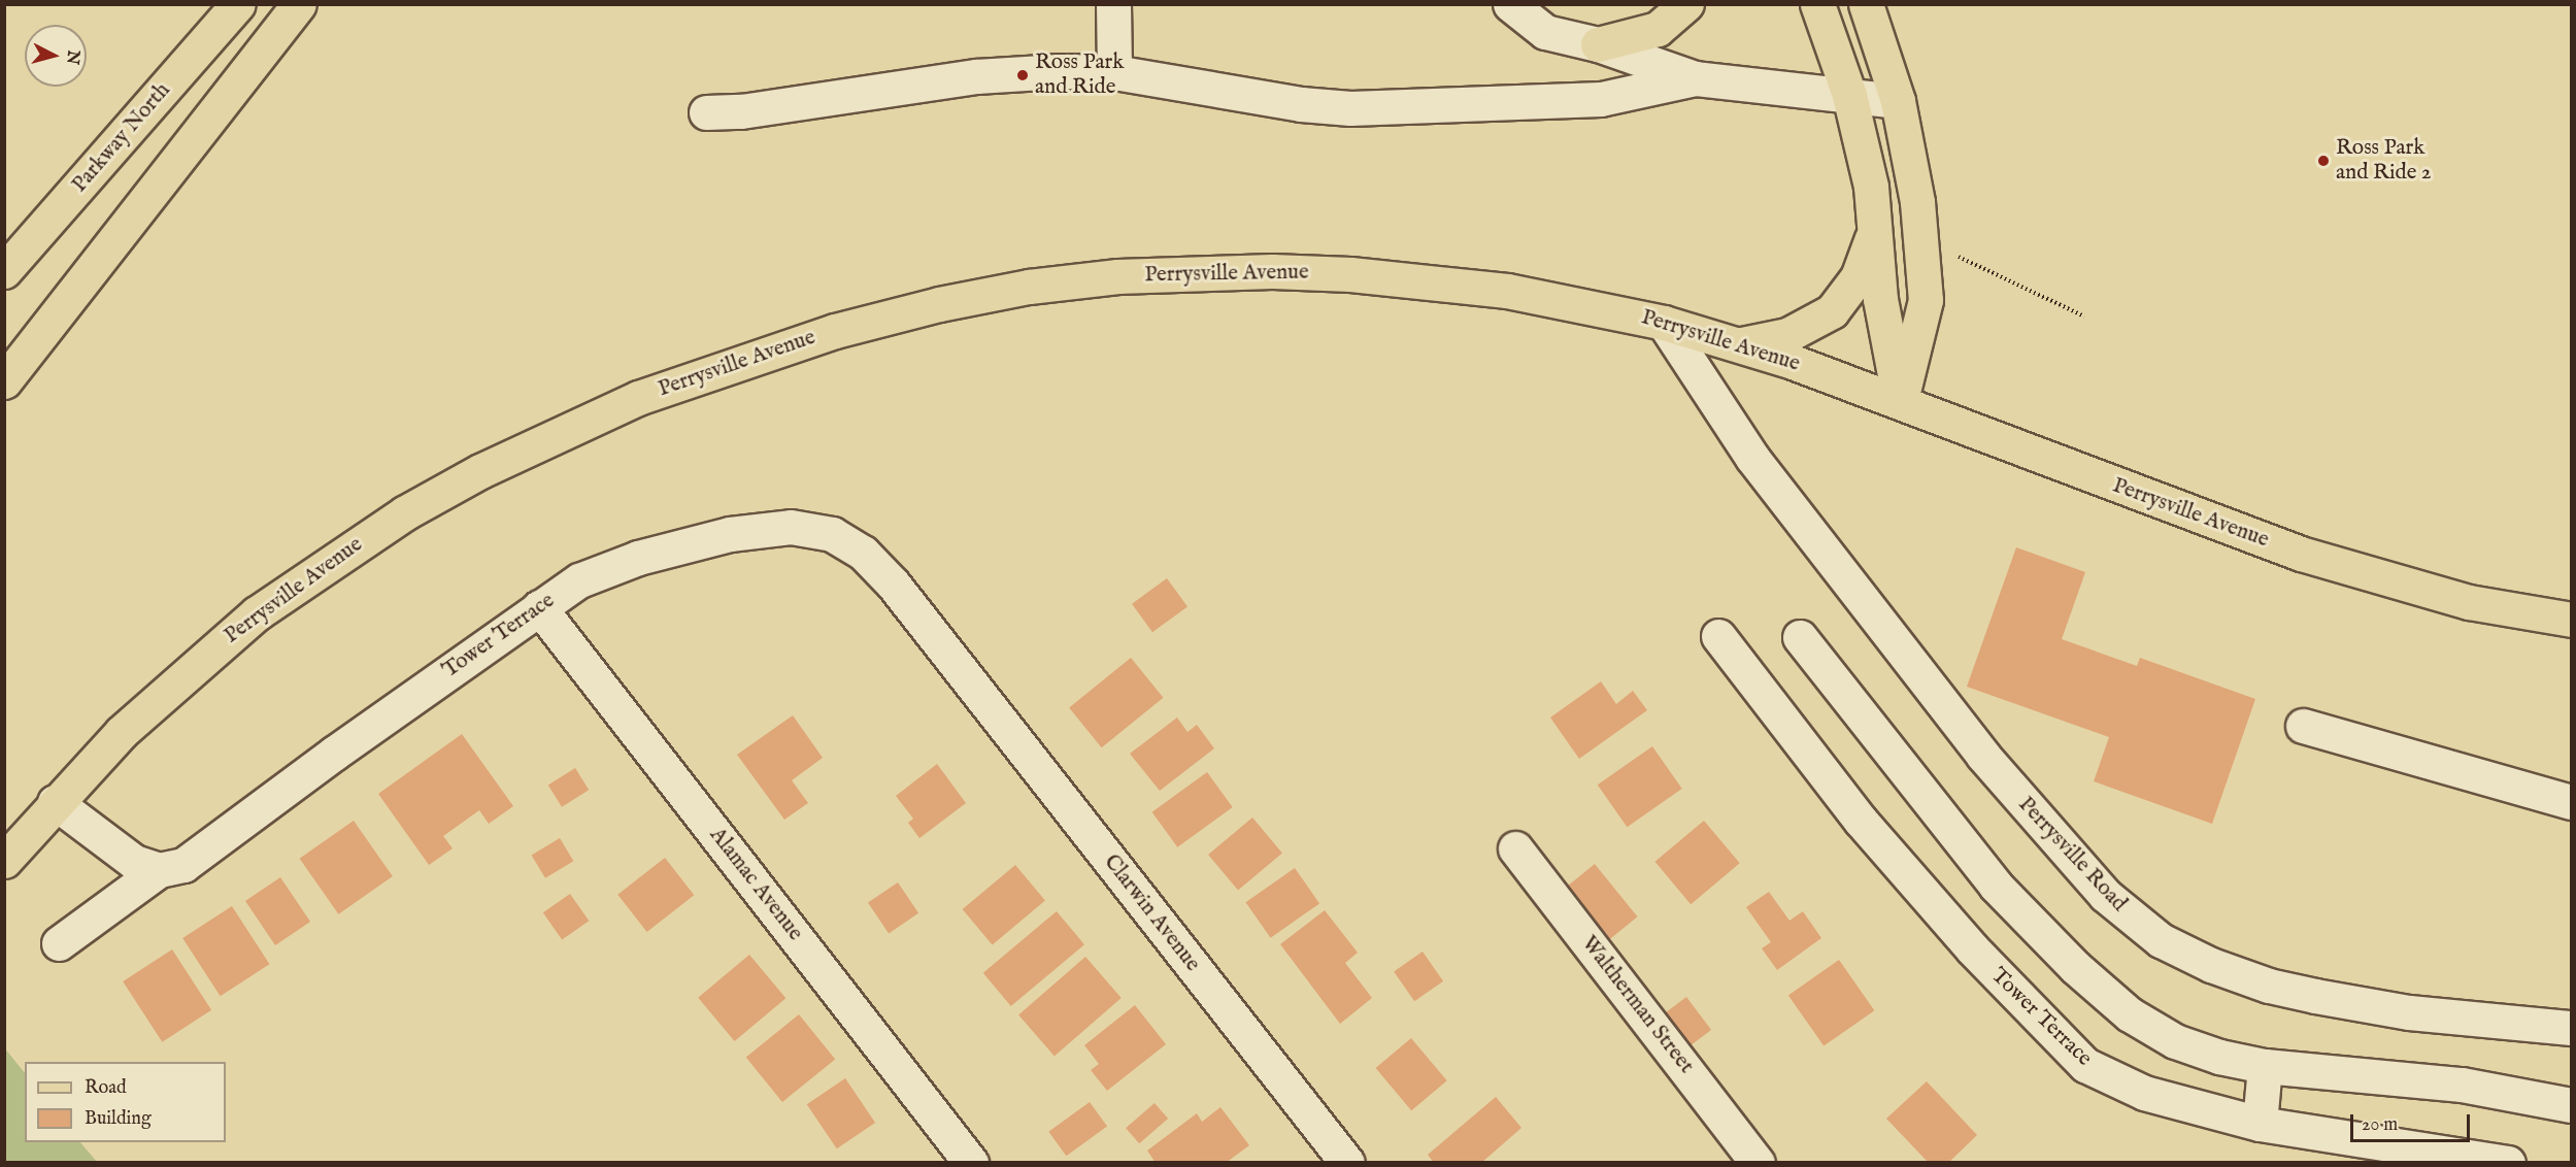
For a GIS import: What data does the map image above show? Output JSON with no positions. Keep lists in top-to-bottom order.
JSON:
{
  "streets": {
    "main road": ["Parkway North", "Perrysville Avenue"],
    "street": [
      "Tower Terrace",
      "Perrysville Road",
      "Alamac Avenue",
      "Clarwin Avenue",
      "Waltherman Street"
    ]
  },
  "crossings": [
    ["Perrysville Avenue", "Perrysville Road"],
    ["Tower Terrace", "Alamac Avenue"],
    ["Tower Terrace", "Clarwin Avenue"]
  ],
  "places": ["Ross Park and Ride", "Ross Park and Ride 2"],
  "legend": ["Road", "Building"],
  "scale_bar": "20 m",
  "north": "right"
}
